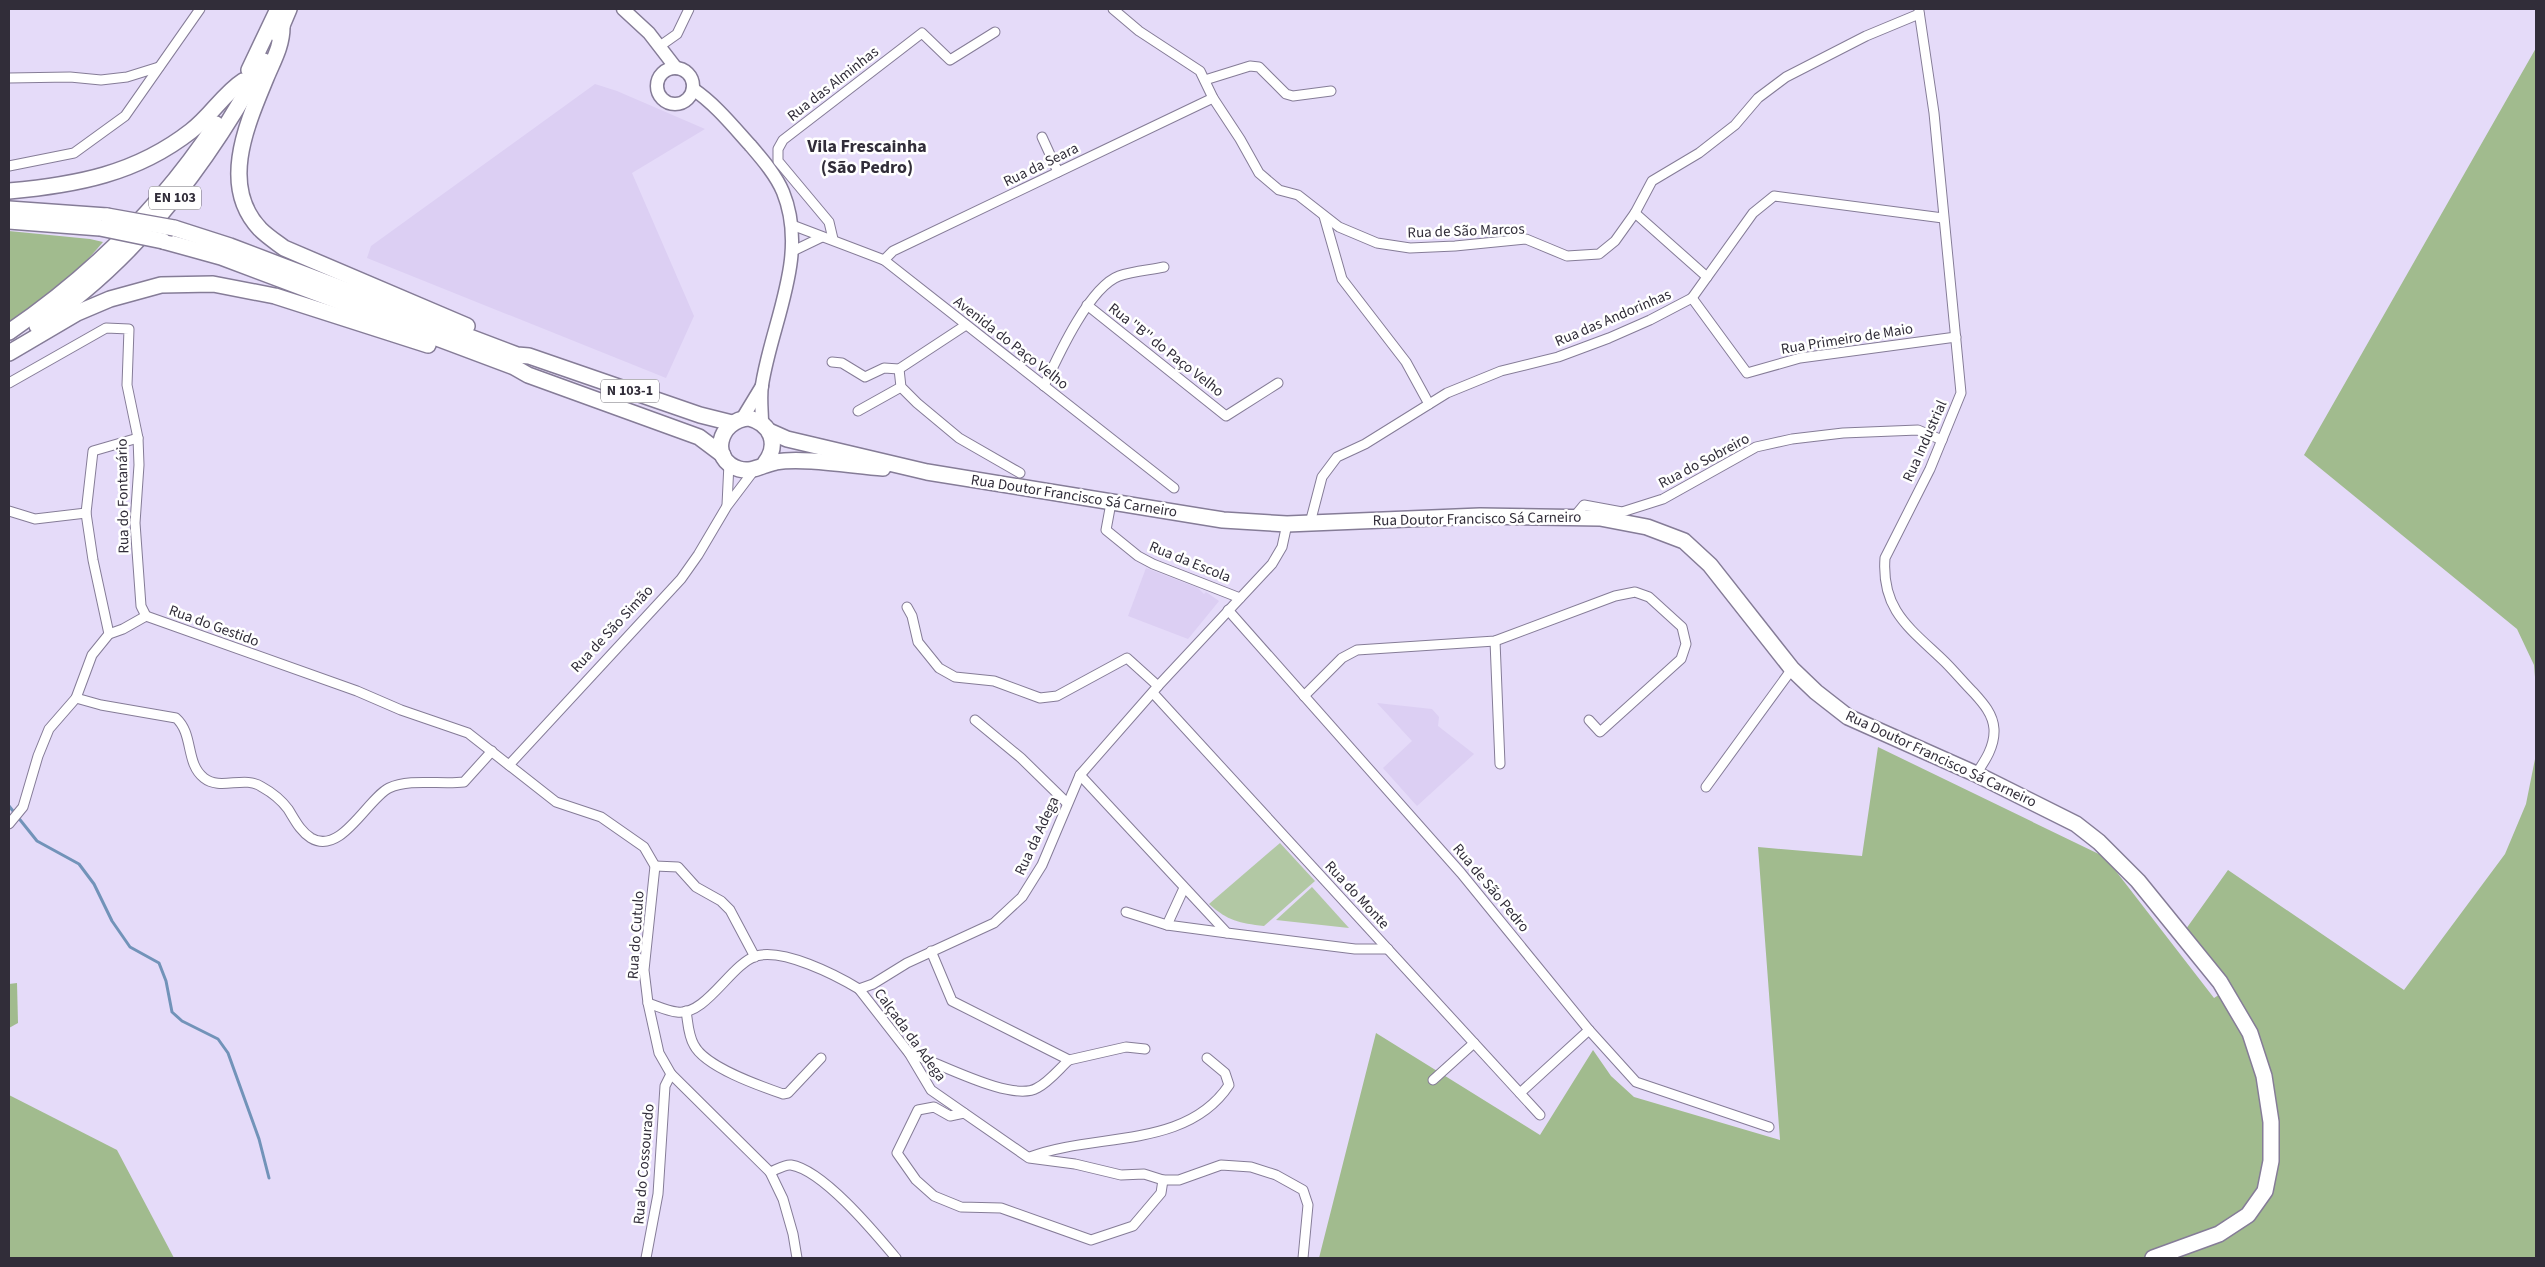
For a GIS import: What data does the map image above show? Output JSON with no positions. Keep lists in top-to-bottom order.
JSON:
{
  "streets": {
    "main road": ["EN 103", "N 103-1", "Rua Doutor Francisco Sá Carneiro"],
    "street": [
      "Rua das Alminhas",
      "Rua da Seara",
      "Rua de São Marcos",
      "Rua das Andorinhas",
      "Rua Primeiro de Maio",
      "Avenida do Paço Velho",
      "Rua ''B'' do Paço Velho",
      "Rua Industrial",
      "Rua do Sobreiro",
      "Rua do Fontanário",
      "Rua da Escola",
      "Rua do Gestido",
      "Rua de São Simão",
      "Rua da Adega",
      "Rua de São Pedro",
      "Rua do Monte",
      "Rua do Cutulo",
      "Calçada da Adega",
      "Rua do Cossourado"
    ]
  },
  "crossings": [
    ["Rua das Alminhas", "Avenida do Paço Velho"],
    ["Rua da Seara", "Rua de São Marcos"],
    ["Rua da Seara", "Avenida do Paço Velho"],
    ["Rua de São Marcos", "Rua Industrial"],
    ["Rua das Andorinhas", "Rua Primeiro de Maio"],
    ["Rua das Andorinhas", "Rua Industrial"],
    ["Rua das Andorinhas", "Rua Doutor Francisco Sá Carneiro"],
    ["Rua Primeiro de Maio", "Rua Industrial"],
    ["N 103-1", "Rua Doutor Francisco Sá Carneiro"],
    ["N 103-1", "Rua de São Simão"],
    ["Rua Industrial", "Rua do Sobreiro"],
    ["Rua Industrial", "Rua Doutor Francisco Sá Carneiro"],
    ["Rua do Sobreiro", "Rua Doutor Francisco Sá Carneiro"],
    ["Rua do Fontanário", "Rua do Gestido"],
    ["Rua Doutor Francisco Sá Carneiro", "Rua da Escola"],
    ["Rua Doutor Francisco Sá Carneiro", "Rua de São Simão"],
    ["Rua Doutor Francisco Sá Carneiro", "Rua da Adega"],
    ["Rua da Escola", "Rua da Adega"],
    ["Rua do Gestido", "Rua de São Simão"],
    ["Rua da Adega", "Rua de São Pedro"],
    ["Rua da Adega", "Rua do Monte"],
    ["Rua da Adega", "Calçada da Adega"],
    ["Rua do Cutulo", "Rua do Cossourado"]
  ],
  "districts": ["Vila Frescainha (São Pedro)"]
}
